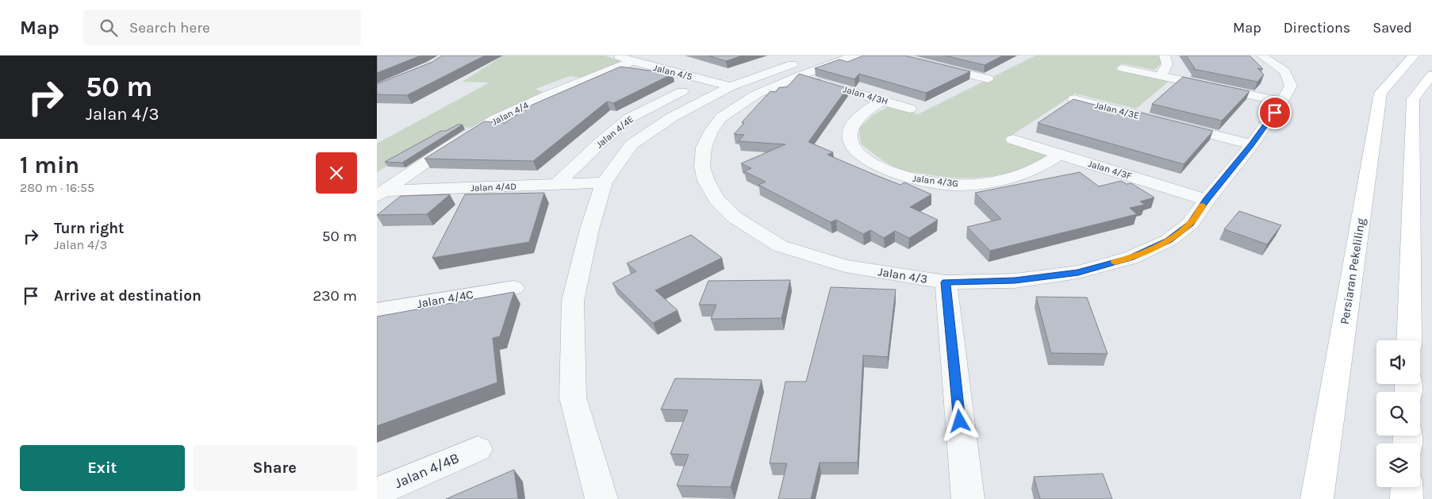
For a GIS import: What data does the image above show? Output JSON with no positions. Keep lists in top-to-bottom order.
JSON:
{
  "streets": {
    "main road": ["Persiaran Pekeliling"],
    "street": [
      "Jalan 4/5",
      "Jalan 4/3H",
      "Jalan 4/3E",
      "Jalan 4/4",
      "Jalan 4/4E",
      "Jalan 4/3F",
      "Jalan 4/3G",
      "Jalan 4/4D",
      "Jalan 4/3",
      "Jalan 4/4C",
      "Jalan 4/4B"
    ]
  },
  "crossings": [
    ["Jalan 4/5", "Jalan 4/3H"],
    ["Jalan 4/5", "Jalan 4/4"],
    ["Jalan 4/3H", "Jalan 4/3G"],
    ["Jalan 4/3H", "Jalan 4/3"],
    ["Jalan 4/3E", "Jalan 4/3"],
    ["Jalan 4/4", "Jalan 4/4D"],
    ["Jalan 4/4E", "Jalan 4/4D"],
    ["Jalan 4/3F", "Jalan 4/3G"],
    ["Jalan 4/3F", "Jalan 4/3"]
  ],
  "page": {
    "header": "Map",
    "search": "Search here",
    "nav": ["Map", "Directions", "Saved"],
    "turn": ["50 m", "Jalan 4/3"],
    "heading": ["1 min", "280 m · 16:55"],
    "list": [
      {
        "name": "Turn right",
        "note": "Jalan 4/3",
        "value": "50 m"
      },
      {
        "name": "Arrive at destination",
        "value": "230 m"
      }
    ],
    "buttons": ["Exit", "Share"]
  }
}
